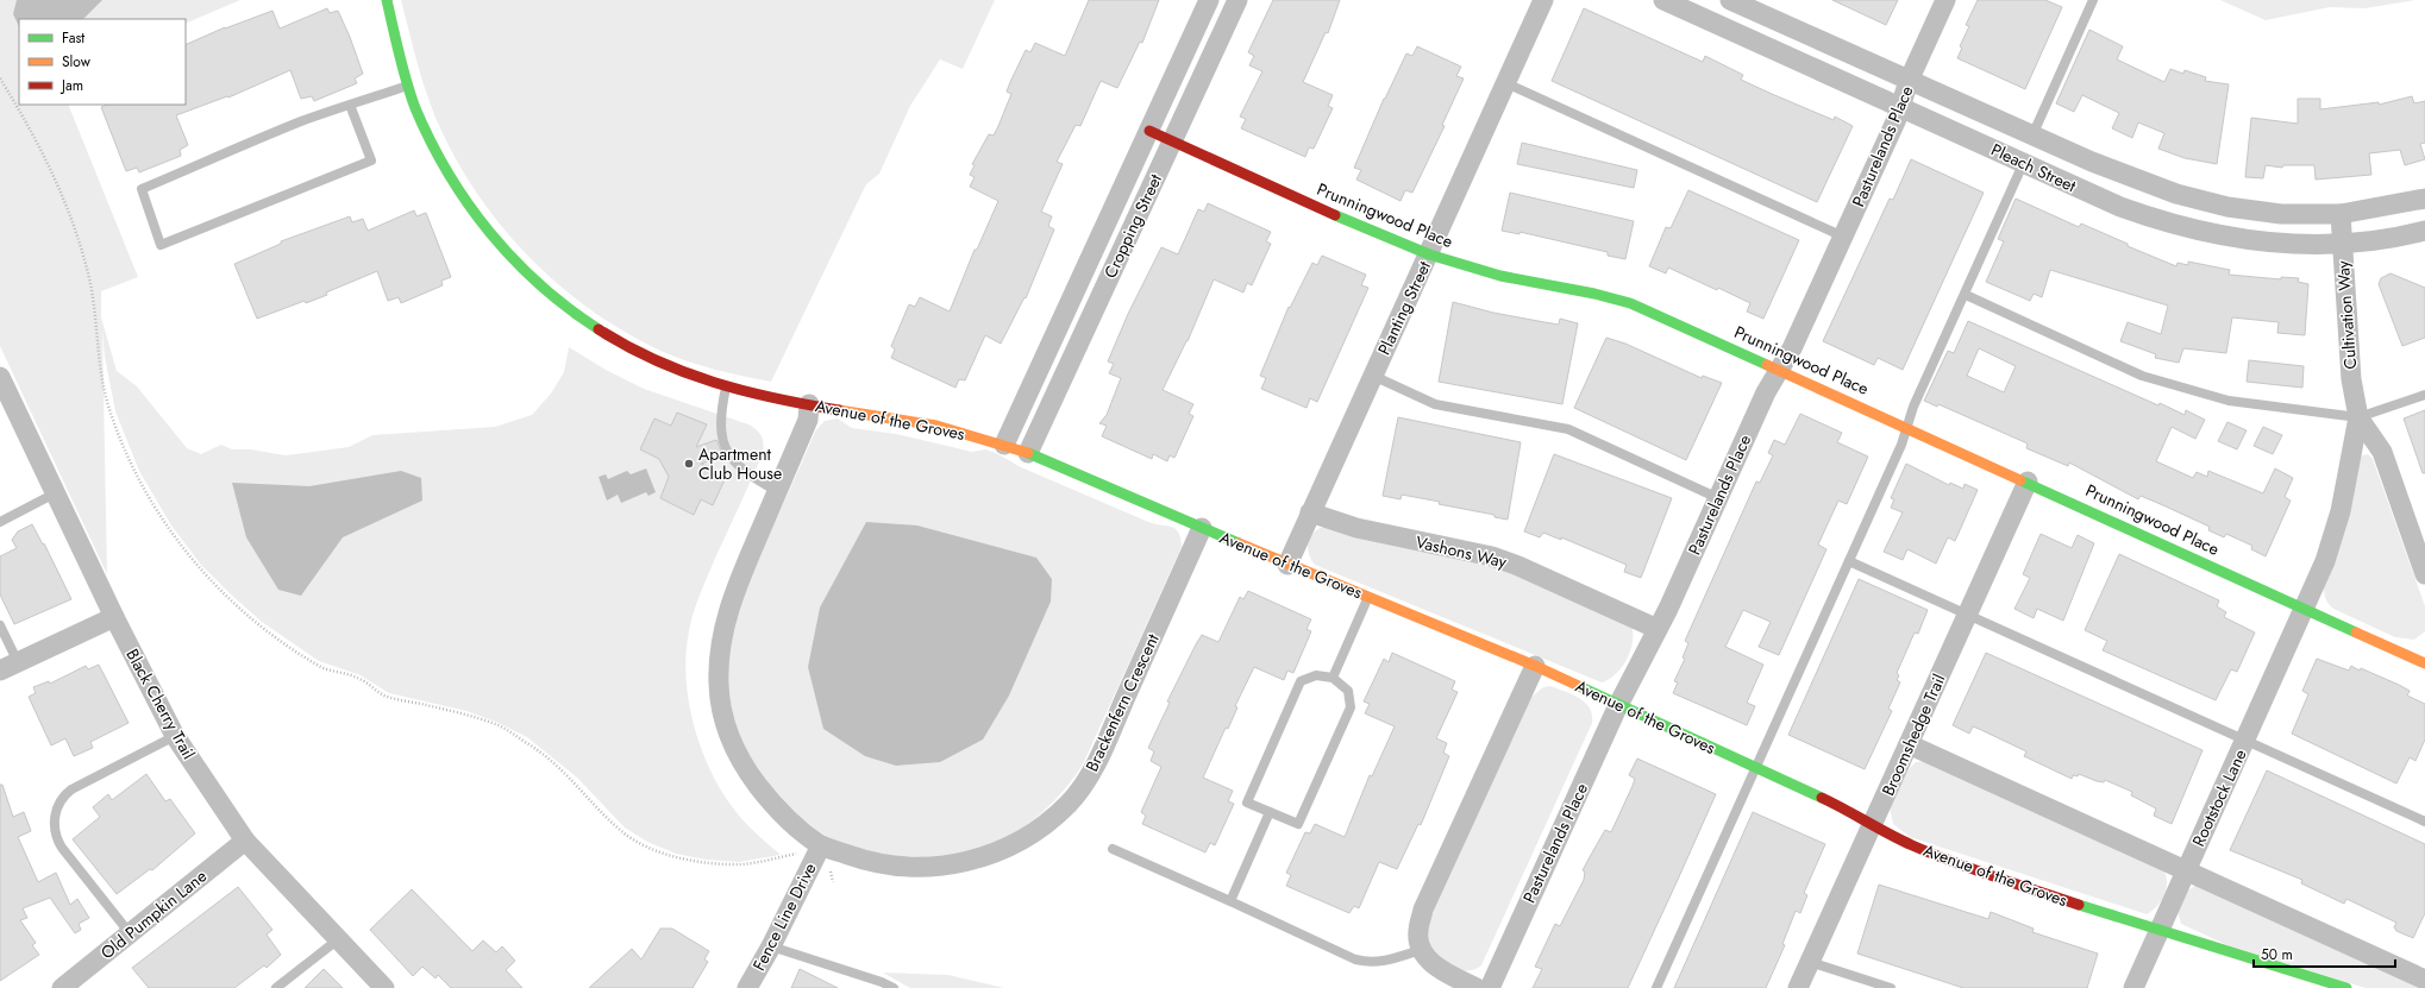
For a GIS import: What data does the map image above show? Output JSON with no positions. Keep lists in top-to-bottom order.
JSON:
{
  "streets": {
    "street": [
      "Pasturelands Place",
      "Pleach Street",
      "Prunningwood Place",
      "Cropping Street",
      "Planting Street",
      "Cultivation Way",
      "Avenue of the Groves",
      "Vashons Way",
      "Brackenfern Crescent",
      "Black Cherry Trail",
      "Broomshedge Trail",
      "Rootstock Lane",
      "Old Pumpkin Lane",
      "Fence Line Drive"
    ]
  },
  "crossings": [
    ["Pasturelands Place", "Pleach Street"],
    ["Pasturelands Place", "Prunningwood Place"],
    ["Pasturelands Place", "Avenue of the Groves"],
    ["Pasturelands Place", "Vashons Way"],
    ["Pleach Street", "Cultivation Way"],
    ["Prunningwood Place", "Cropping Street"],
    ["Prunningwood Place", "Planting Street"],
    ["Prunningwood Place", "Cultivation Way"],
    ["Prunningwood Place", "Broomshedge Trail"],
    ["Prunningwood Place", "Rootstock Lane"],
    ["Cropping Street", "Avenue of the Groves"],
    ["Planting Street", "Avenue of the Groves"],
    ["Planting Street", "Vashons Way"],
    ["Cultivation Way", "Rootstock Lane"],
    ["Avenue of the Groves", "Brackenfern Crescent"],
    ["Avenue of the Groves", "Broomshedge Trail"],
    ["Avenue of the Groves", "Rootstock Lane"],
    ["Brackenfern Crescent", "Fence Line Drive"],
    ["Black Cherry Trail", "Old Pumpkin Lane"]
  ],
  "places": ["Apartment Club House"],
  "legend": ["Fast", "Slow", "Jam"],
  "scale_bar": "50 m"
}
